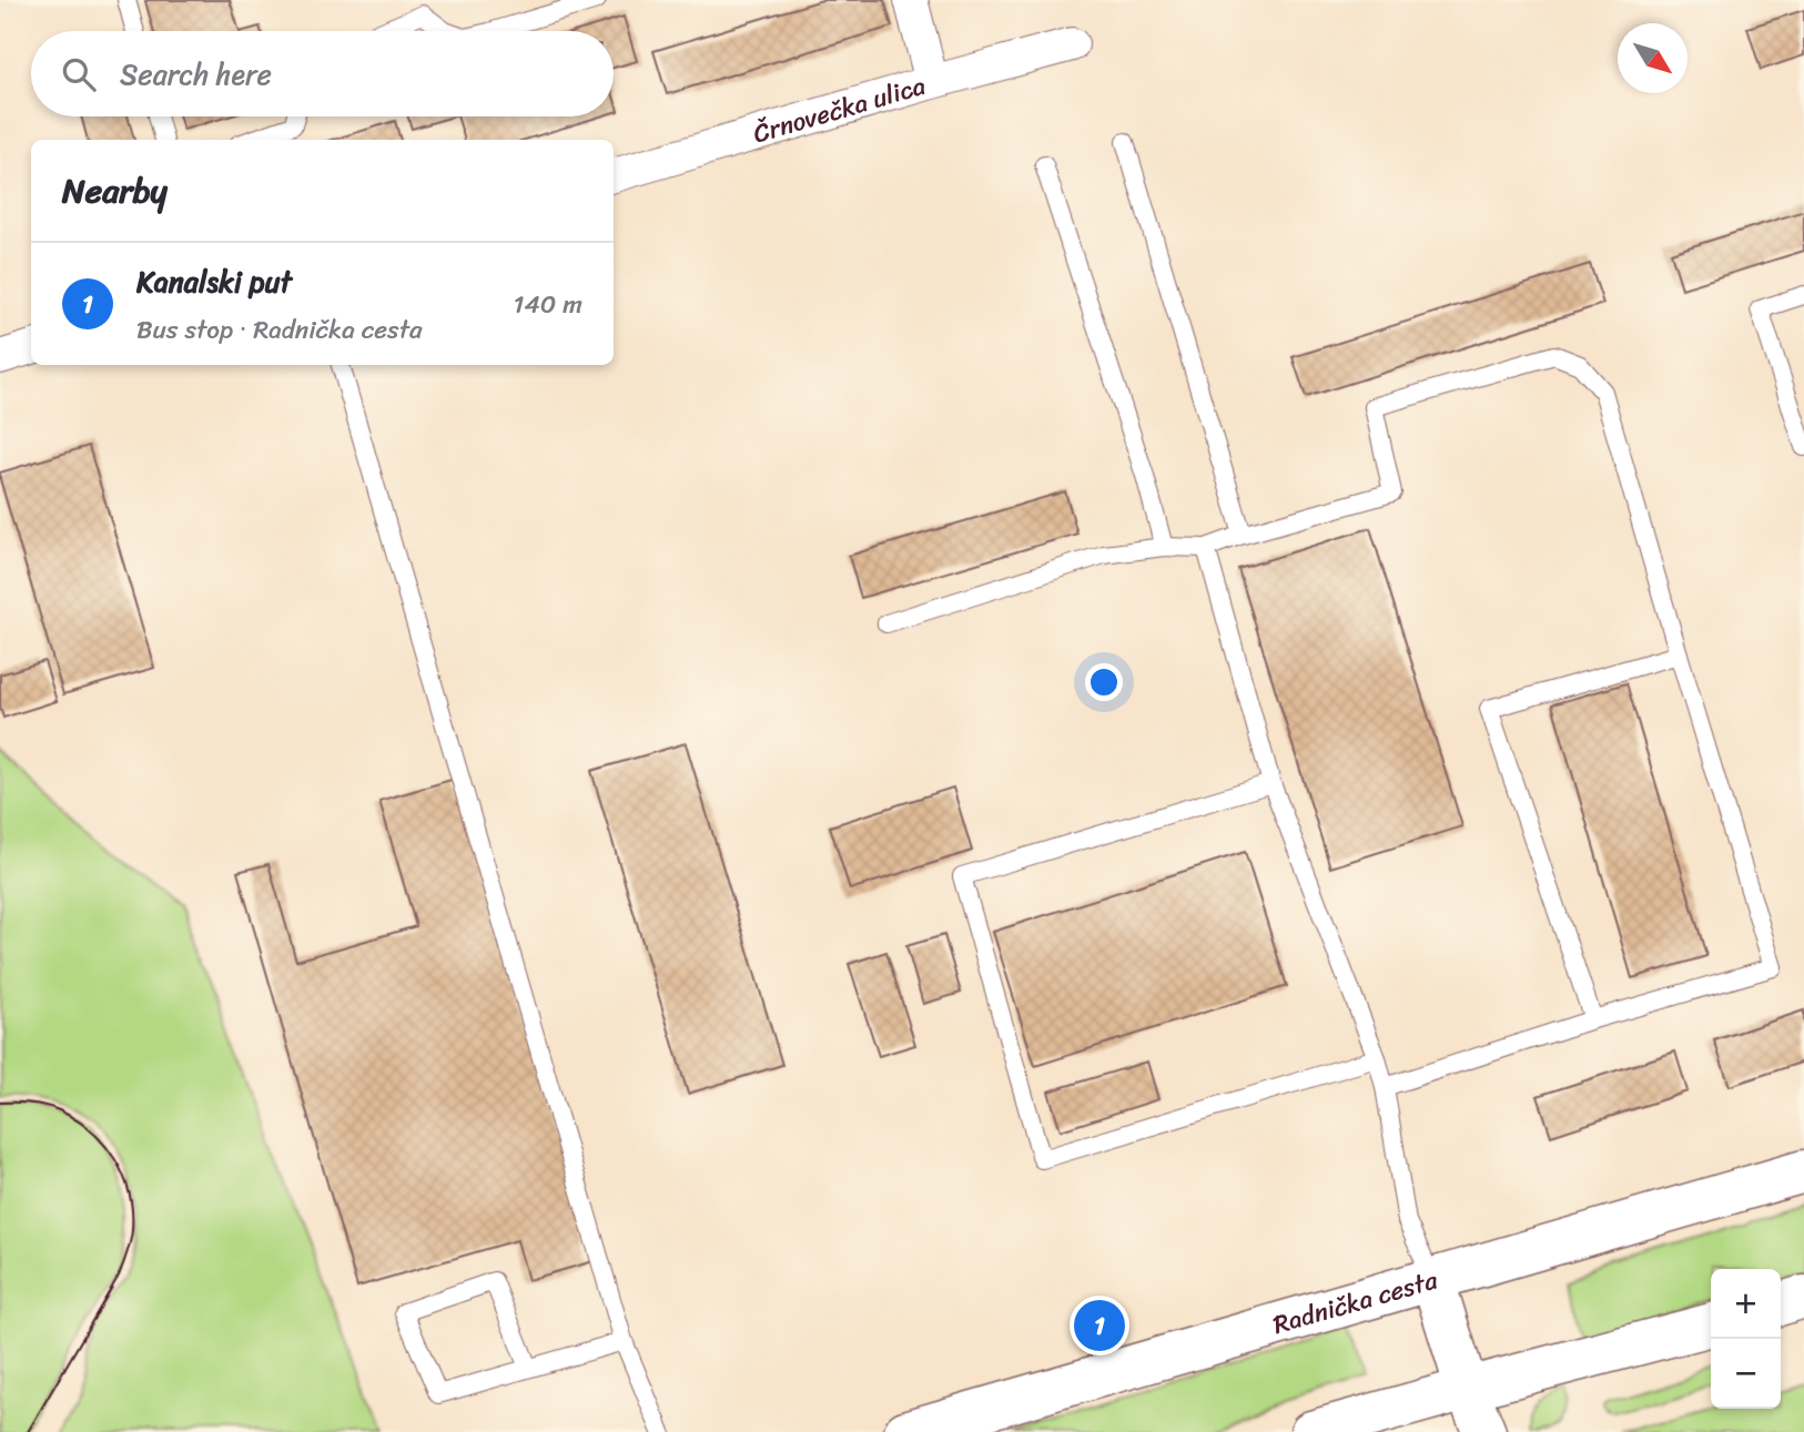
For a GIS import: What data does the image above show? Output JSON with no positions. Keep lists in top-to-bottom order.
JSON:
{
  "streets": {
    "main road": ["Radnička cesta"],
    "street": ["Črnovečka ulica"]
  },
  "north": "bottom right",
  "page": {
    "search": "Search here",
    "heading": "Nearby",
    "list": [
      {
        "mark": "1",
        "name": "Kanalski put",
        "note": "Bus stop · Radnička cesta",
        "value": "140 m"
      }
    ],
    "map_buttons": ["+", "−"],
    "pins": "1"
  }
}
